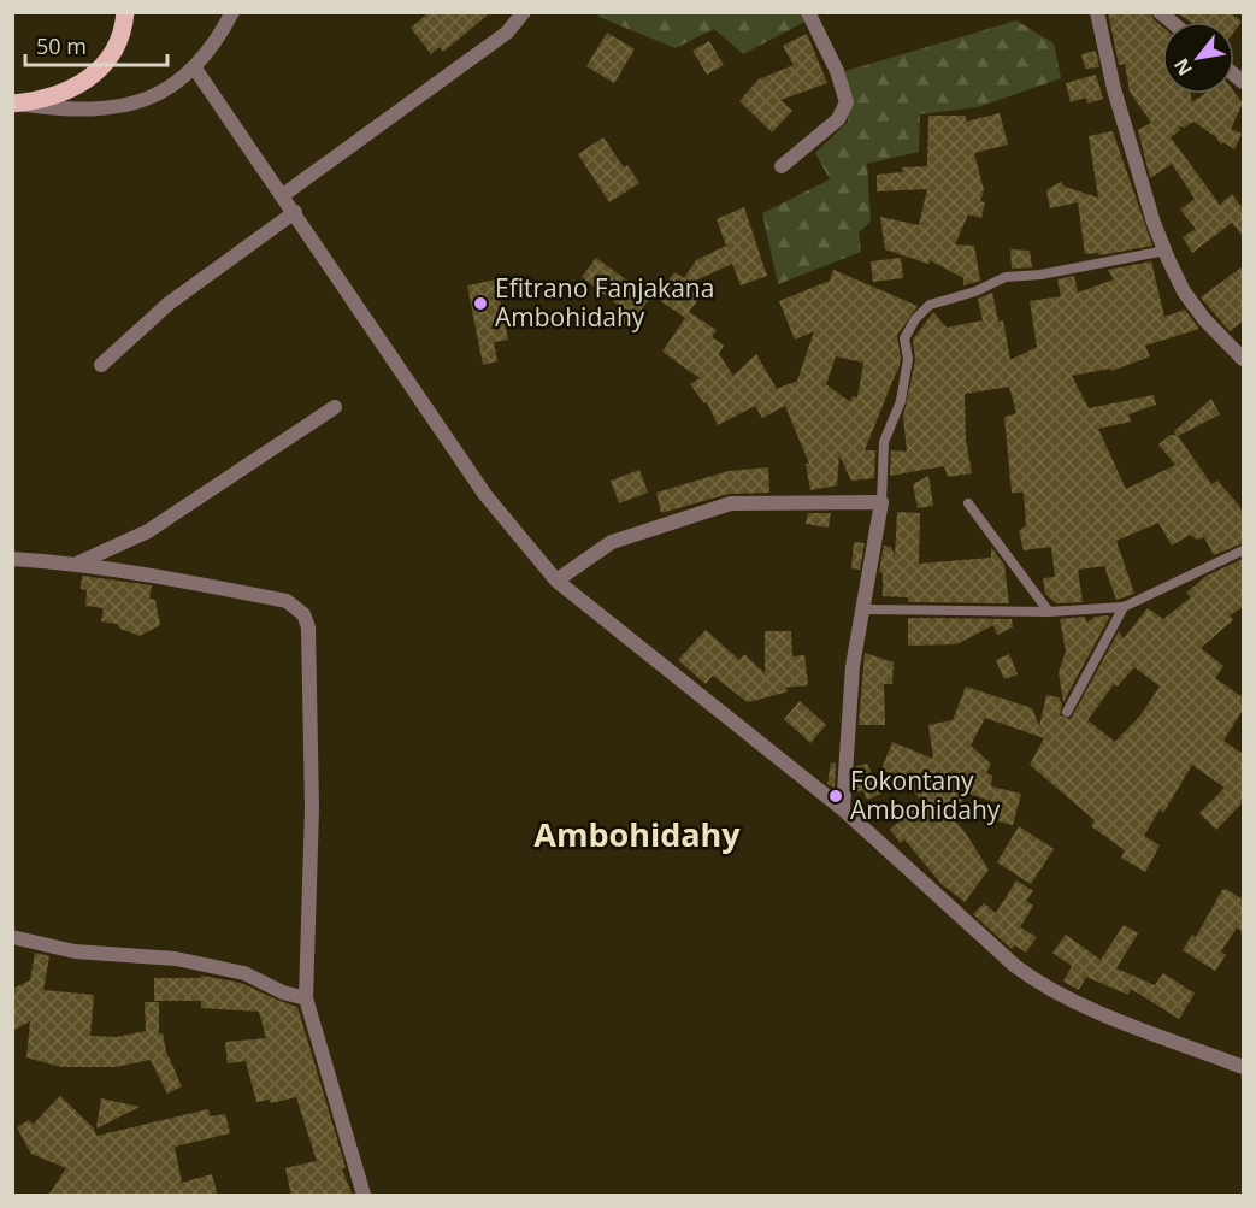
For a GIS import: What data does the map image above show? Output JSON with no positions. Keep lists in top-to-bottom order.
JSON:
{
  "districts": ["Ambohidahy"],
  "places": ["Efitrano Fanjakana Ambohidahy", "Fokontany Ambohidahy"],
  "scale_bar": "50 m",
  "north": "bottom left"
}
